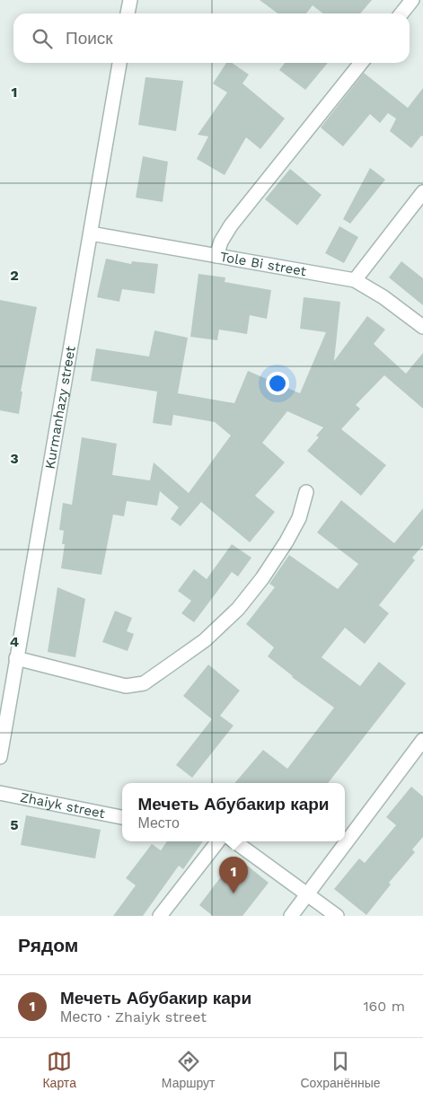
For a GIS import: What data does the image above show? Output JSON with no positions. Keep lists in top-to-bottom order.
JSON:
{
  "streets": {
    "street": ["Tole Bi street", "Kurmanhazy street", "Zhaiyk street"]
  },
  "crossings": [
    ["Tole Bi street", "Kurmanhazy street"]
  ],
  "page": {
    "search": "Поиск",
    "popup": ["Мечеть Абубакир кари", "Место"],
    "pins": "1",
    "heading": "Рядом",
    "list": [
      {
        "mark": "1",
        "name": "Мечеть Абубакир кари",
        "note": "Место · Zhaiyk street",
        "value": "160 m"
      }
    ],
    "nav": ["Карта", "Маршрут", "Сохранённые"]
  },
  "grid": {
    "rows": [
      "1",
      "2",
      "3",
      "4",
      "5"
    ]
  }
}
